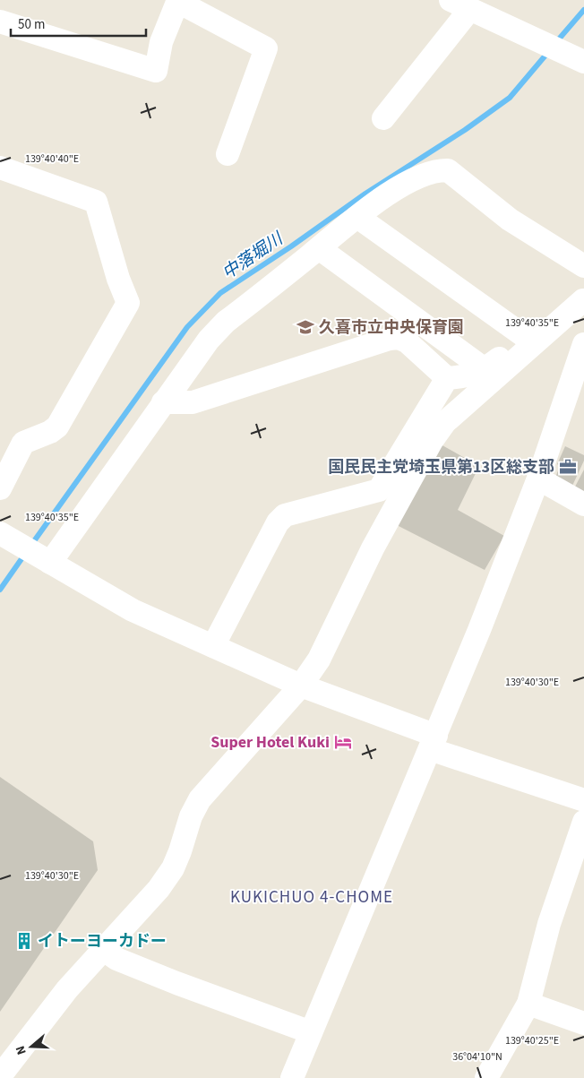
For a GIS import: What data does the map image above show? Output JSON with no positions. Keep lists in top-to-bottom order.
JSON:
{
  "districts": ["KUKICHUO 4-CHOME"],
  "water": ["中落堀川"],
  "places": {
    "school or university": ["久喜市立中央保育園"],
    "office": ["国民民主党埼玉県第13区総支部"],
    "hotel": ["Super Hotel Kuki"],
    "building": ["イトーヨーカドー"]
  },
  "scale_bar": "50 m",
  "north": "left",
  "coordinates": [
    "139°40'40\"E",
    "139°40'35\"E",
    "139°40'30\"E",
    "139°40'25\"E",
    "36°04'10\"N"
  ]
}
